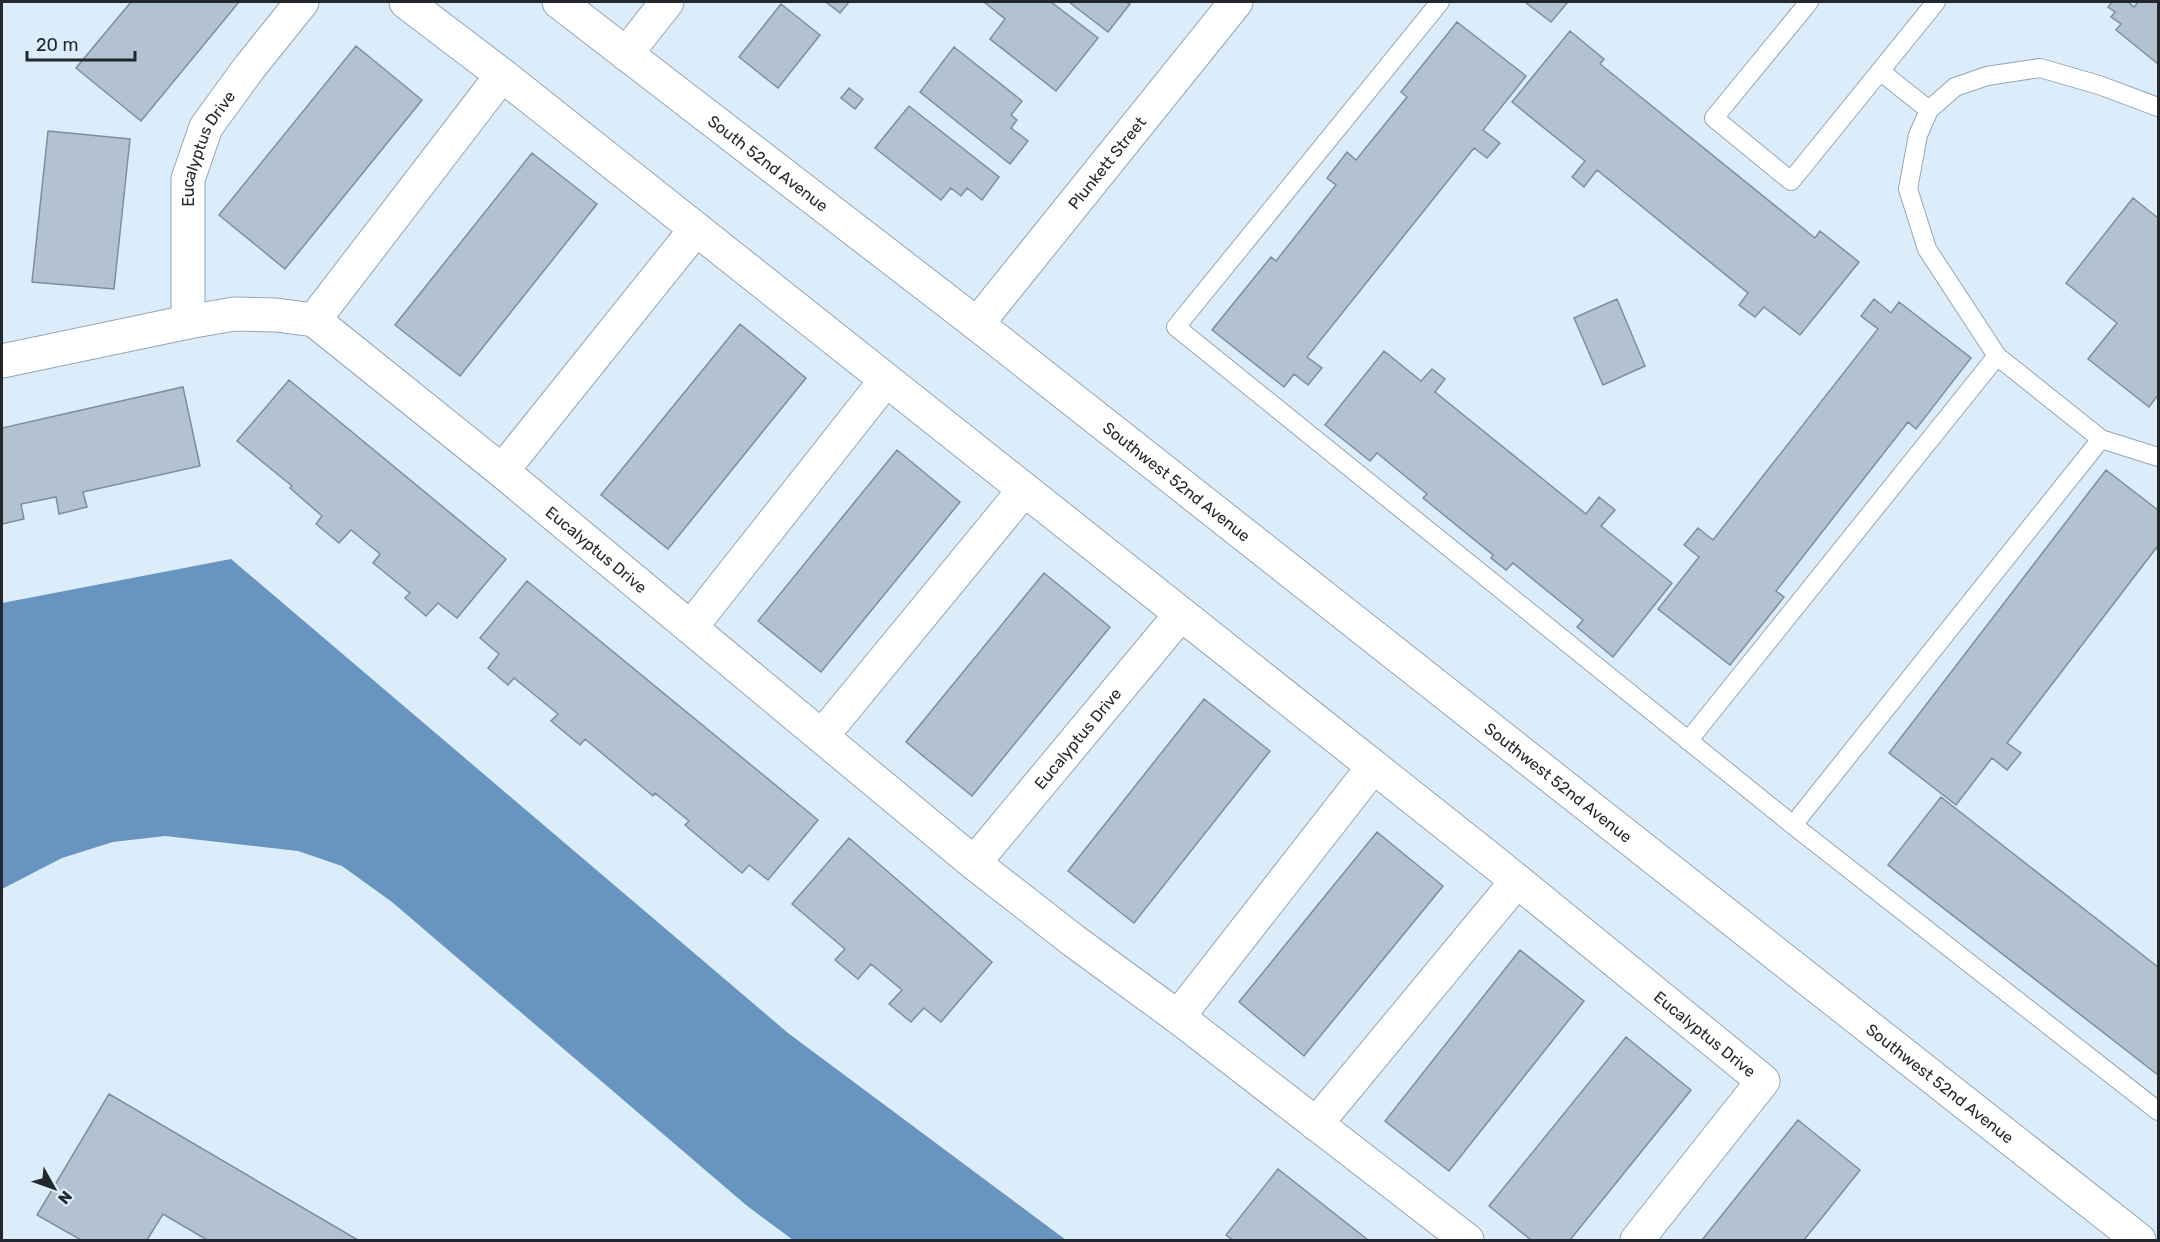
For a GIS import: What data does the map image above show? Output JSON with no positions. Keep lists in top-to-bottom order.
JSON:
{
  "streets": {
    "street": [
      "Eucalyptus Drive",
      "South 52nd Avenue",
      "Plunkett Street",
      "Southwest 52nd Avenue"
    ]
  },
  "crossings": [
    ["South 52nd Avenue", "Plunkett Street"],
    ["South 52nd Avenue", "Southwest 52nd Avenue"],
    ["Plunkett Street", "Southwest 52nd Avenue"]
  ],
  "scale_bar": "20 m",
  "north": "bottom right"
}
